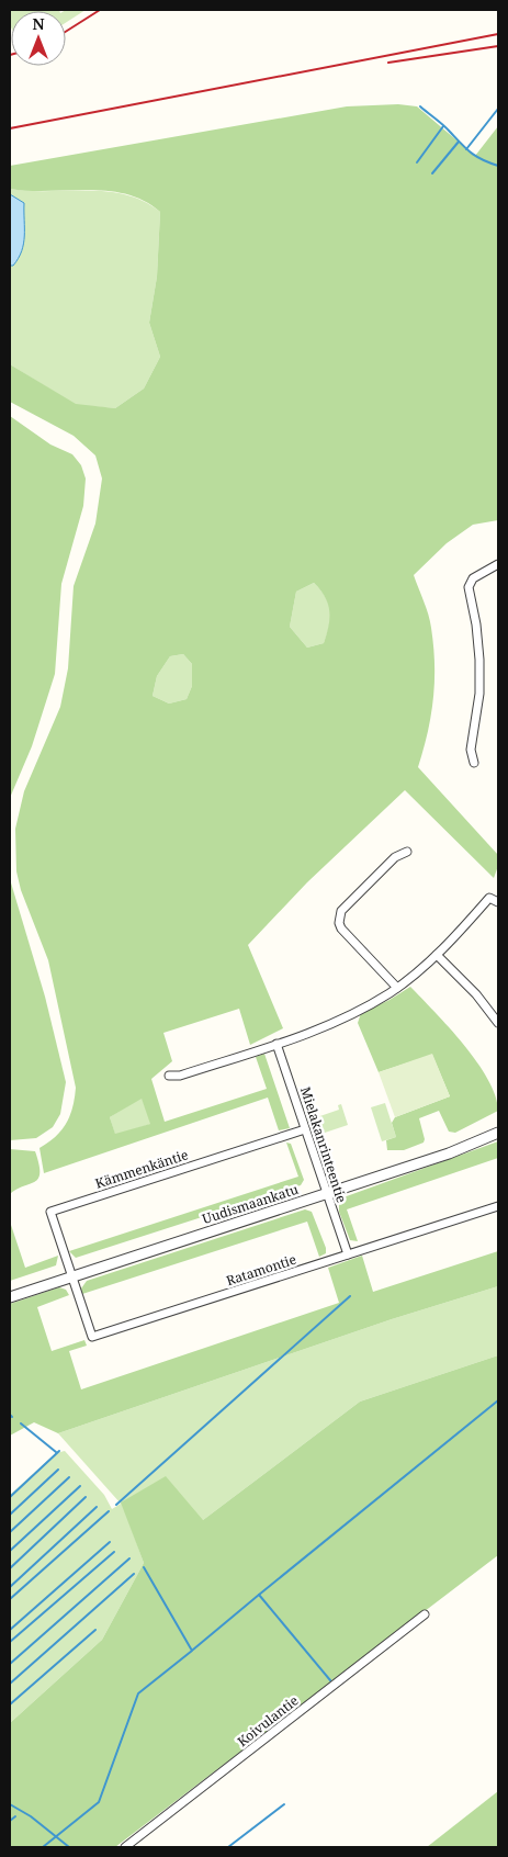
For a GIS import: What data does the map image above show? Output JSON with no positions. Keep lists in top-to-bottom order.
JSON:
{
  "streets": {
    "street": [
      "Mielakanrinteentie",
      "Kämmenkäntie",
      "Uudismaankatu",
      "Ratamontie",
      "Koivulantie"
    ]
  },
  "crossings": [
    ["Mielakanrinteentie", "Kämmenkäntie"],
    ["Mielakanrinteentie", "Uudismaankatu"],
    ["Mielakanrinteentie", "Ratamontie"],
    ["Kämmenkäntie", "Uudismaankatu"],
    ["Kämmenkäntie", "Ratamontie"],
    ["Uudismaankatu", "Ratamontie"]
  ],
  "north": "top"
}
